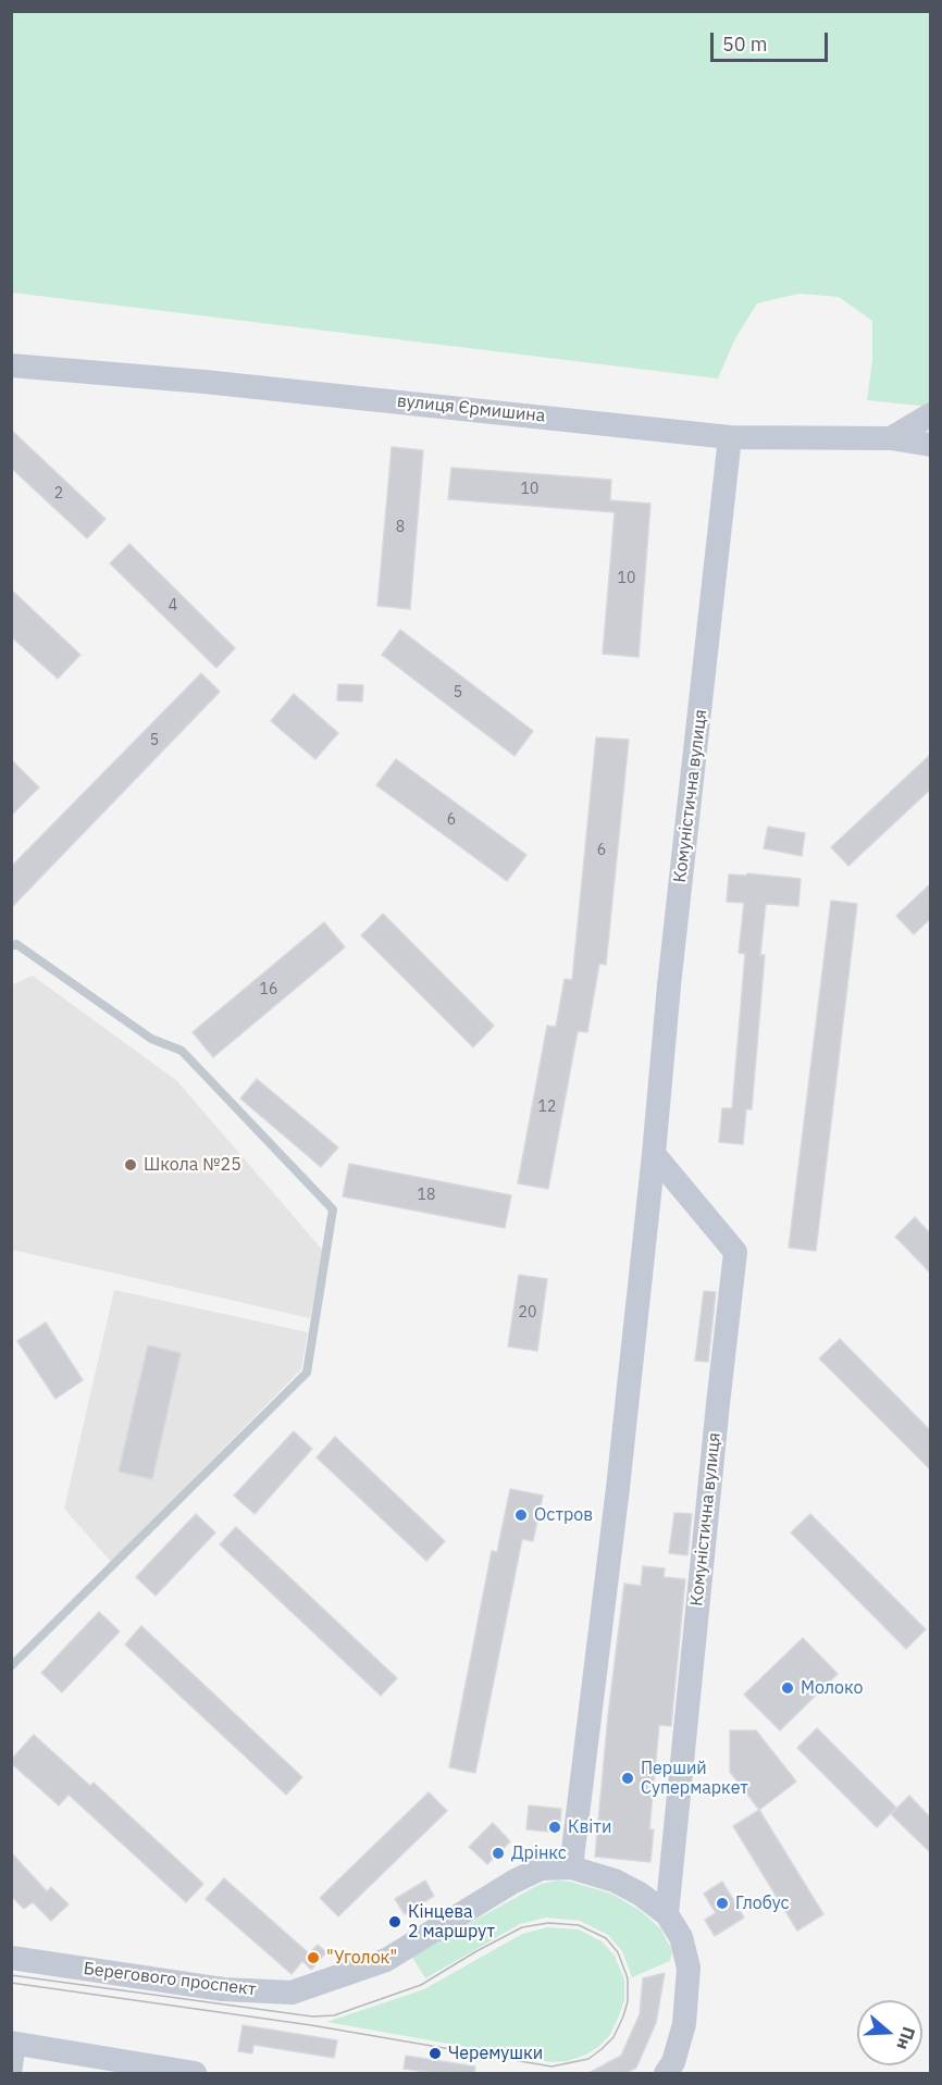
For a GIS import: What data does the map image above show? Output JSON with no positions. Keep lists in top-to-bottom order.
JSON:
{
  "streets": {
    "street": ["вулиця Єрмишина", "Комуністична вулиця", "Берегового проспект"]
  },
  "crossings": [
    ["вулиця Єрмишина", "Комуністична вулиця"],
    ["Комуністична вулиця", "Берегового проспект"]
  ],
  "places": [
    "Школа №25",
    "Остров",
    "Молоко",
    "Перший Супермаркет",
    "Квіти",
    "Дрінкс",
    "Глобус",
    "Кінцева 2 маршрут",
    "\"Уголок\"",
    "Черемушки"
  ],
  "house_numbers": [
    "10",
    "2",
    "8",
    "10",
    "4",
    "5",
    "5",
    "6",
    "6",
    "16",
    "12",
    "18",
    "20"
  ],
  "scale_bar": "50 m",
  "north": "right"
}
